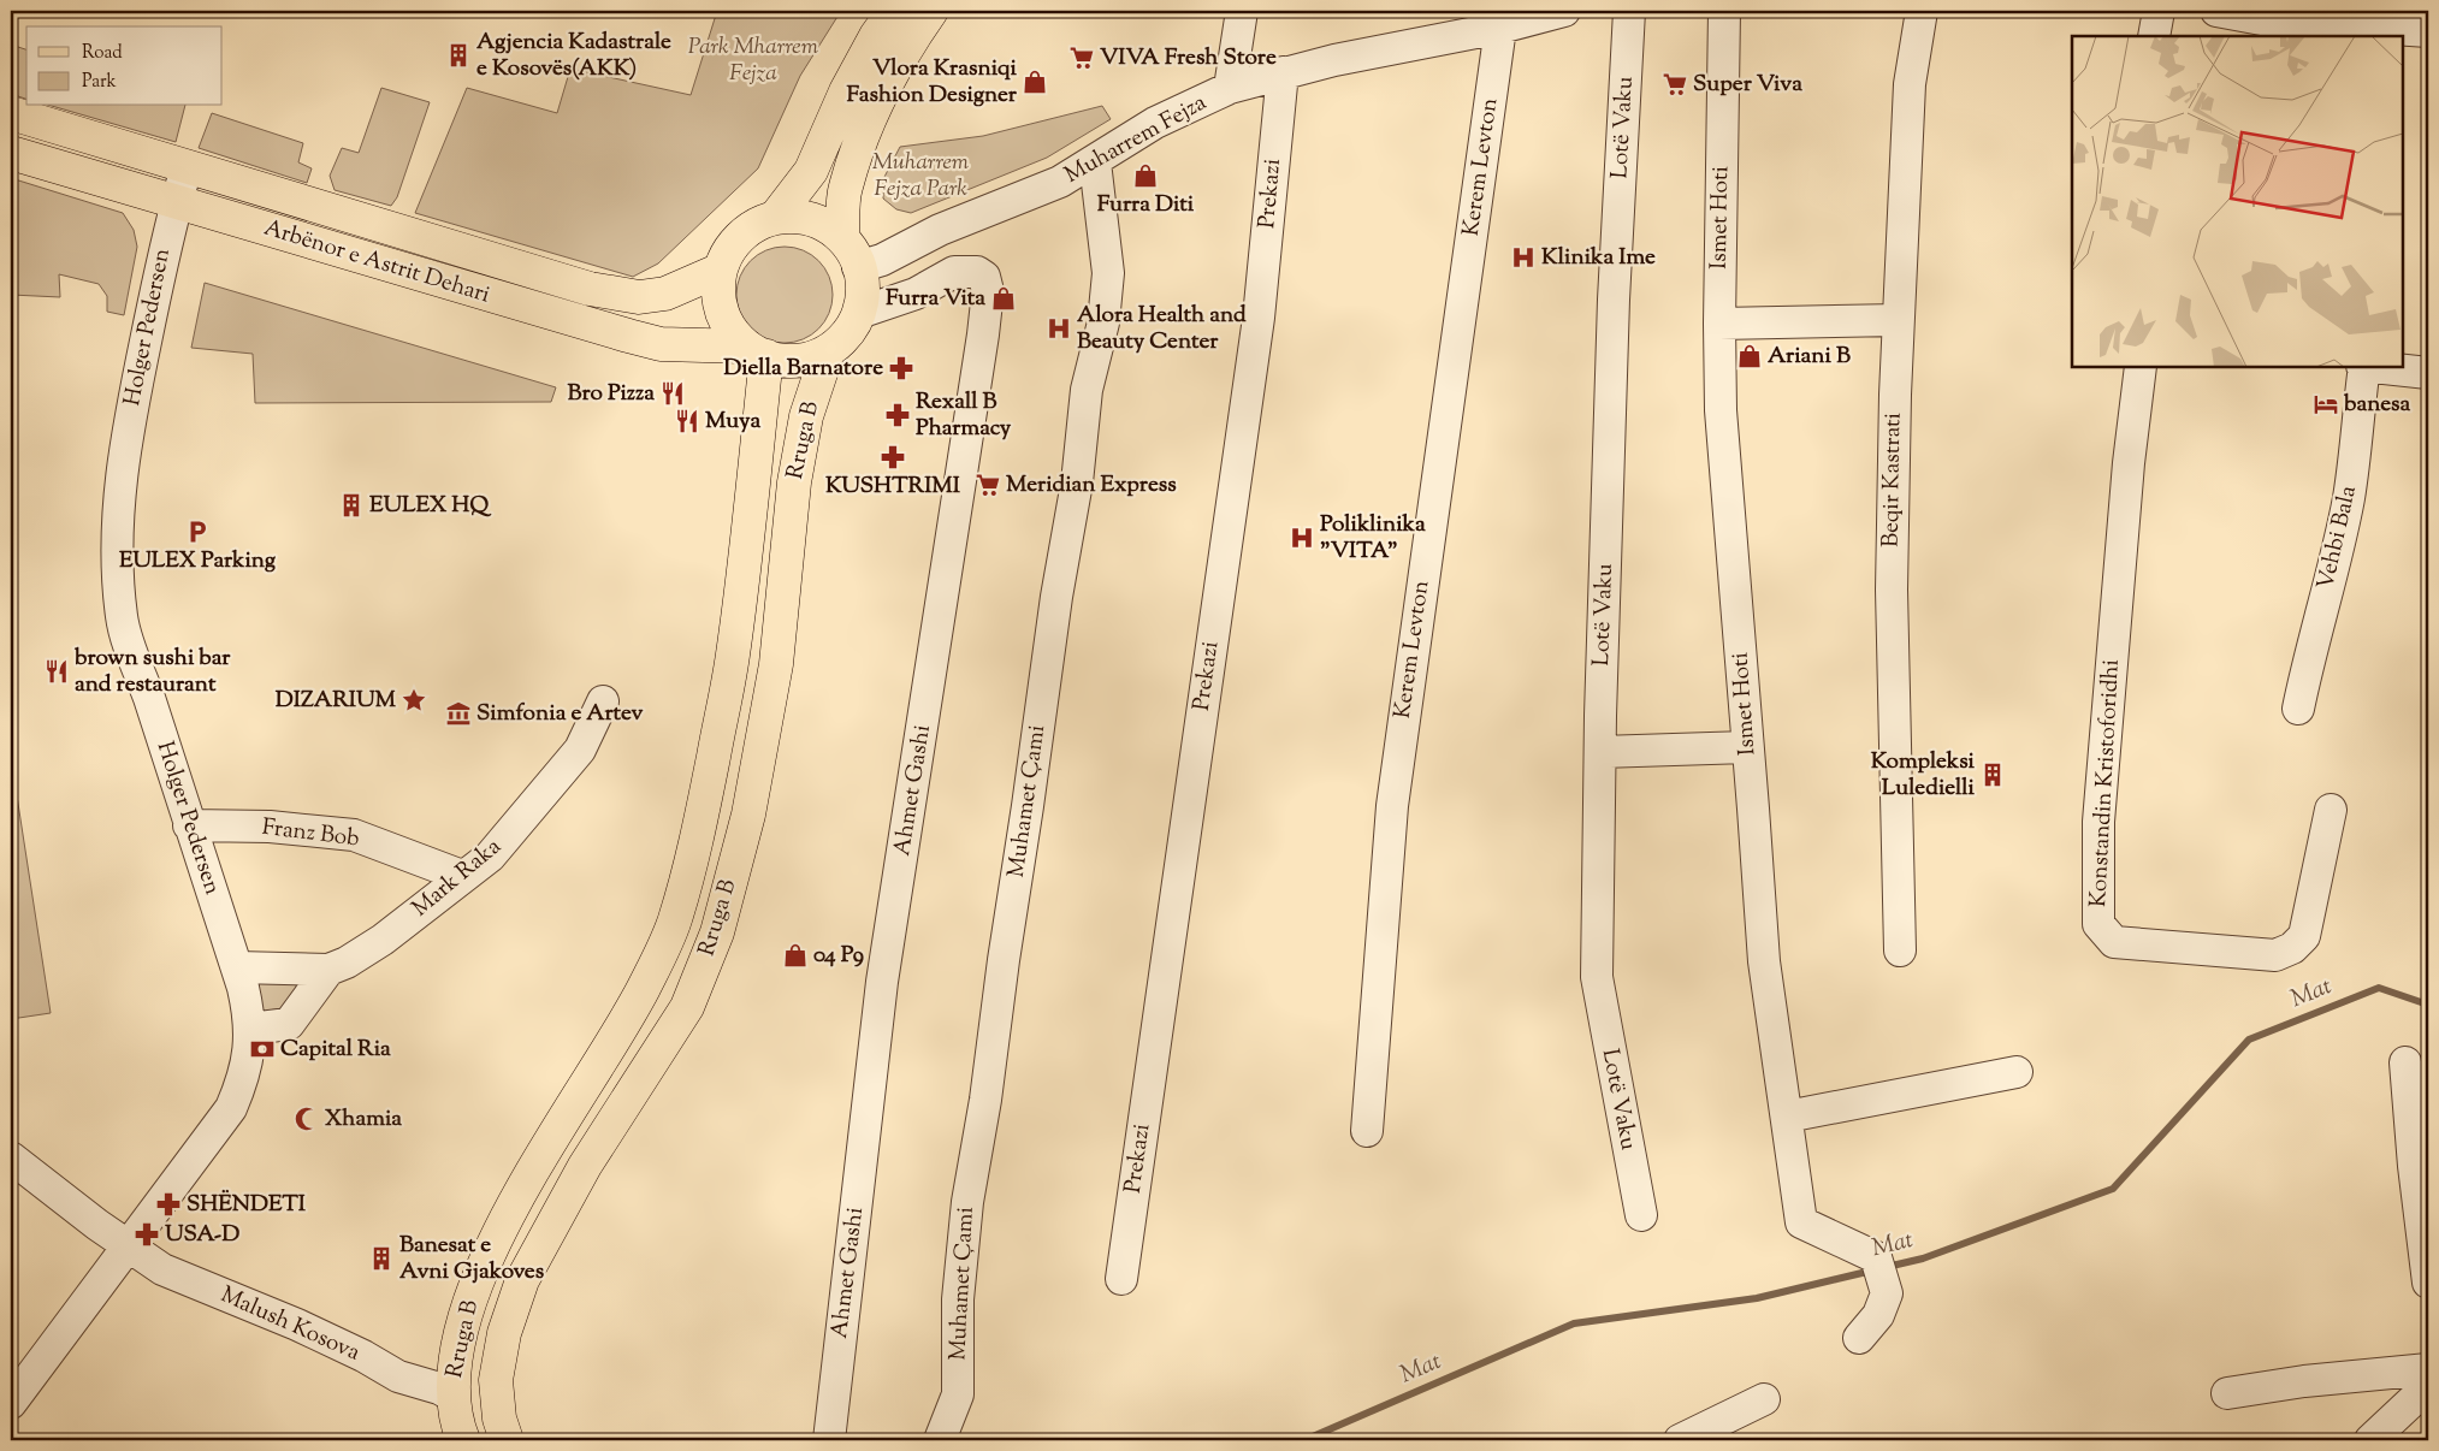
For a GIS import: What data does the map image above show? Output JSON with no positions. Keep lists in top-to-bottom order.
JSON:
{
  "streets": {
    "main road": ["Arbënor e Astrit Dehari", "Rruga B"],
    "street": [
      "Lotë Vaku",
      "Muharrem Fejza",
      "Kerem Levton",
      "Prekazi",
      "Ismet Hoti",
      "Holger Pedersen",
      "Beqir Kastrati",
      "Vehbi Bala",
      "Konstandin Kristoforidhi",
      "Ahmet Gashi",
      "Muhamet Çami",
      "Franz Bob",
      "Mark Raka",
      "Malush Kosova"
    ]
  },
  "crossings": [
    ["Muharrem Fejza", "Kerem Levton"],
    ["Muharrem Fejza", "Prekazi"],
    ["Muharrem Fejza", "Arbënor e Astrit Dehari"],
    ["Muharrem Fejza", "Rruga B"],
    ["Muharrem Fejza", "Ahmet Gashi"],
    ["Muharrem Fejza", "Muhamet Çami"],
    ["Arbënor e Astrit Dehari", "Holger Pedersen"],
    ["Arbënor e Astrit Dehari", "Rruga B"],
    ["Arbënor e Astrit Dehari", "Ahmet Gashi"],
    ["Holger Pedersen", "Franz Bob"],
    ["Holger Pedersen", "Mark Raka"],
    ["Holger Pedersen", "Malush Kosova"],
    ["Rruga B", "Ahmet Gashi"],
    ["Rruga B", "Malush Kosova"],
    ["Franz Bob", "Mark Raka"]
  ],
  "water": ["Mat"],
  "parks": ["Park Mharrem Fejza", "Muharrem Fejza Park"],
  "places": {
    "building": [
      "Agjencia Kadastrale e Kosovës(AKK)",
      "EULEX HQ",
      "Kompleksi Luledielli",
      "Banesat e Avni Gjakoves"
    ],
    "supermarket": ["VIVA Fresh Store", "Super Viva", "Meridian Express"],
    "shop": [
      "Vlora Krasniqi Fashion Designer",
      "Furra Diti",
      "Furra Vita",
      "Ariani B",
      "04 P9"
    ],
    "hospital": ["Klinika Ime", "Alora Health and Beauty Center", "Poliklinika \"VITA\""],
    "pharmacy": [
      "Diella Barnatore",
      "Rexall B Pharmacy",
      "KUSHTRIMI",
      "SHËNDETI",
      "USA-D"
    ],
    "restaurant": ["Bro Pizza", "Muya", "brown sushi bar and restaurant"],
    "hotel": ["banesa"],
    "parking": ["EULEX Parking"],
    "place": ["DIZARIUM"],
    "museum": ["Simfonia e Artev"],
    "bank": ["Capital Ria"],
    "mosque": ["Xhamia"]
  },
  "legend": ["Road", "Park"]
}
